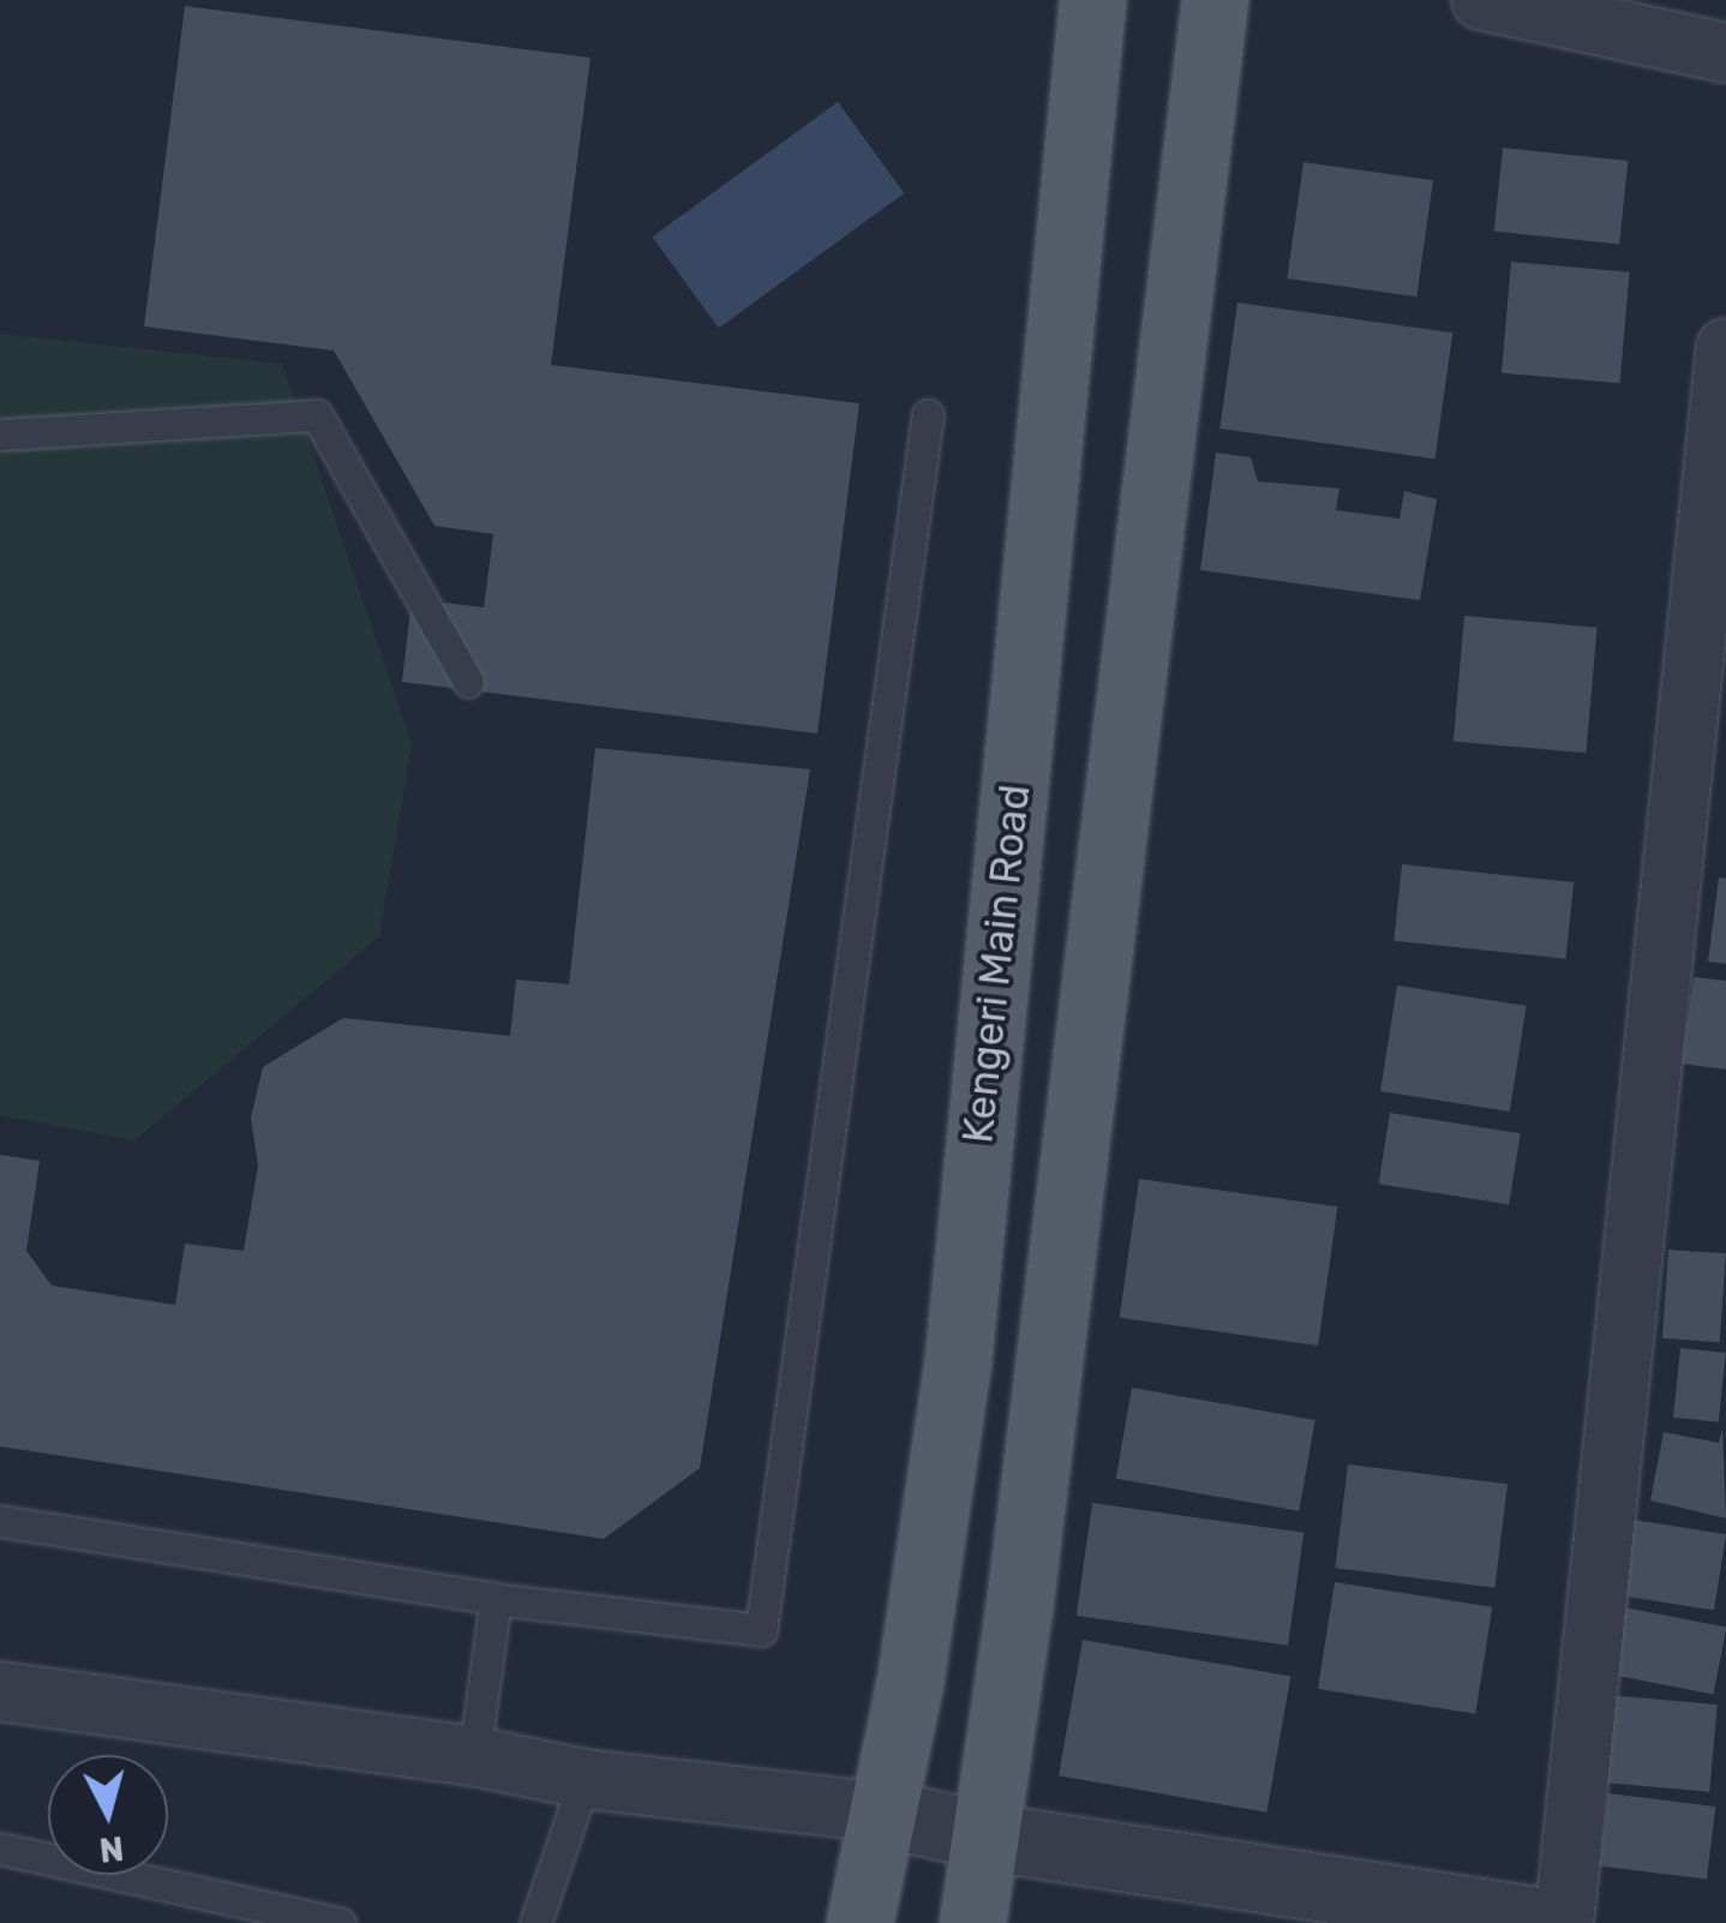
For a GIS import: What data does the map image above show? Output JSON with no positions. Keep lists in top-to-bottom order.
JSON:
{
  "streets": {
    "main road": ["Kengeri Main Road"]
  },
  "north": "bottom"
}
